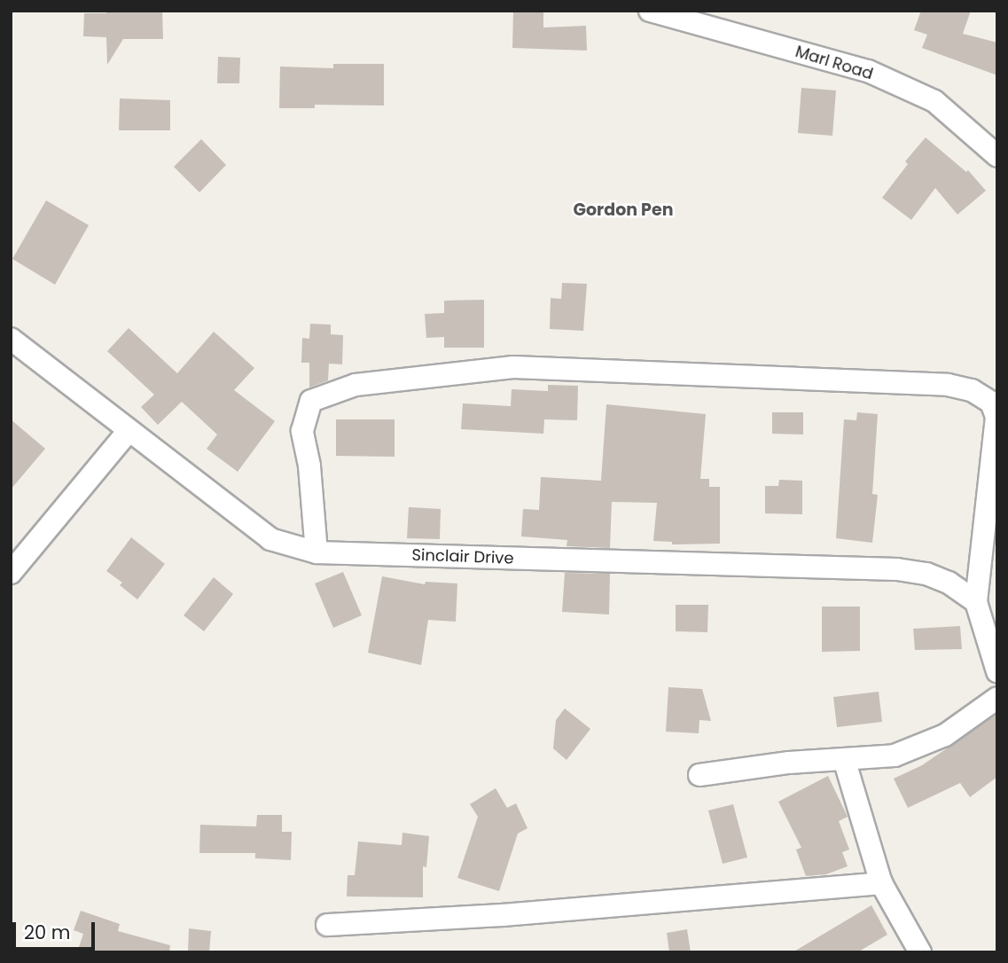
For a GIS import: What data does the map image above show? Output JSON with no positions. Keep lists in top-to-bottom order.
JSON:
{
  "streets": {
    "street": ["Marl Road", "Sinclair Drive"]
  },
  "districts": ["Gordon Pen"],
  "scale_bar": "20 m"
}
